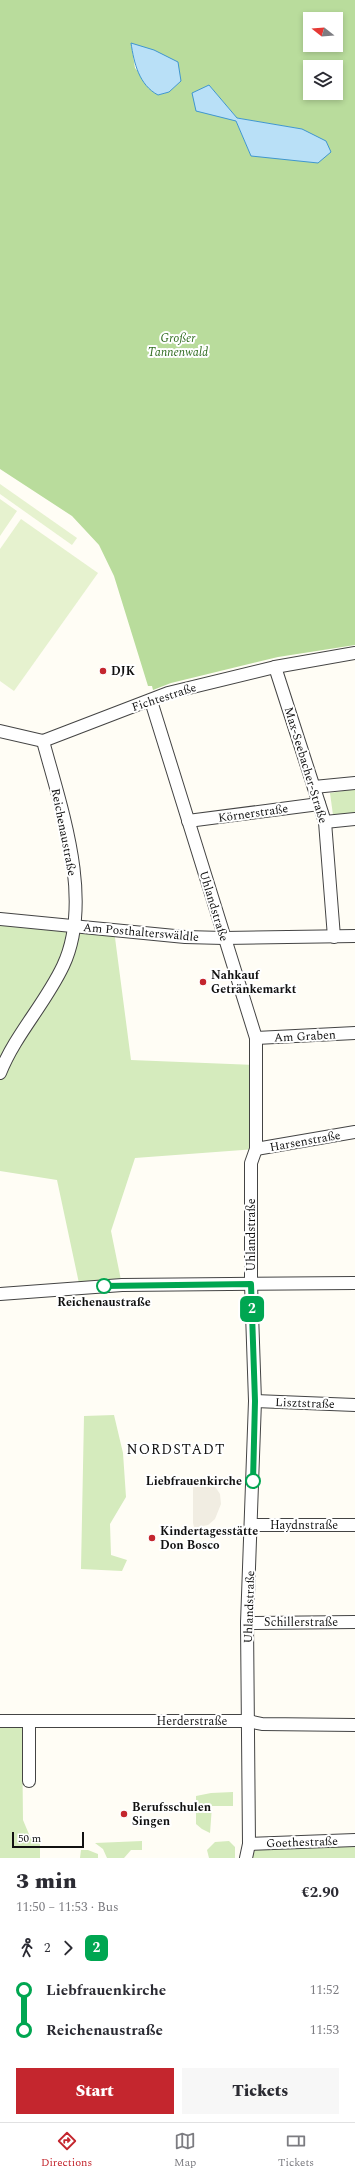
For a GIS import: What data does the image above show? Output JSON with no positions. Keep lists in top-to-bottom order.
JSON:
{
  "streets": {
    "street": [
      "Fichtestraße",
      "Max-Seebacher-Straße",
      "Körnerstraße",
      "Reichenaustraße",
      "Uhlandstraße",
      "Am Posthalterswäldle",
      "Am Graben",
      "Harsenstraße",
      "Lisztstraße",
      "Haydnstraße",
      "Schillerstraße",
      "Herderstraße",
      "Goethestraße"
    ]
  },
  "crossings": [
    ["Fichtestraße", "Max-Seebacher-Straße"],
    ["Fichtestraße", "Reichenaustraße"],
    ["Fichtestraße", "Uhlandstraße"],
    ["Max-Seebacher-Straße", "Körnerstraße"],
    ["Max-Seebacher-Straße", "Am Posthalterswäldle"],
    ["Körnerstraße", "Uhlandstraße"],
    ["Reichenaustraße", "Am Posthalterswäldle"],
    ["Uhlandstraße", "Am Posthalterswäldle"],
    ["Uhlandstraße", "Am Graben"],
    ["Uhlandstraße", "Harsenstraße"],
    ["Uhlandstraße", "Lisztstraße"],
    ["Uhlandstraße", "Haydnstraße"],
    ["Uhlandstraße", "Schillerstraße"],
    ["Uhlandstraße", "Herderstraße"],
    ["Uhlandstraße", "Goethestraße"]
  ],
  "districts": ["NORDSTADT"],
  "parks": ["Großer Tannenwald"],
  "places": [
    "DJK",
    "Nahkauf Getränkemarkt",
    "Reichenaustraße",
    "Liebfrauenkirche",
    "Kindertagesstätte Don Bosco",
    "Berufsschulen Singen"
  ],
  "lines": ["bus line 2"],
  "scale_bar": "50 m",
  "north": "left",
  "page": {
    "on_map": "2",
    "scale": "50 m",
    "heading": ["3 min", "11:50 – 11:53 · Bus", "€2.90"],
    "legs": ["2", "2"],
    "list": [
      {
        "name": "Liebfrauenkirche",
        "value": "11:52"
      },
      {
        "name": "Reichenaustraße",
        "value": "11:53"
      }
    ],
    "buttons": ["Start", "Tickets"],
    "tabs": ["Directions", "Map", "Tickets"]
  }
}
